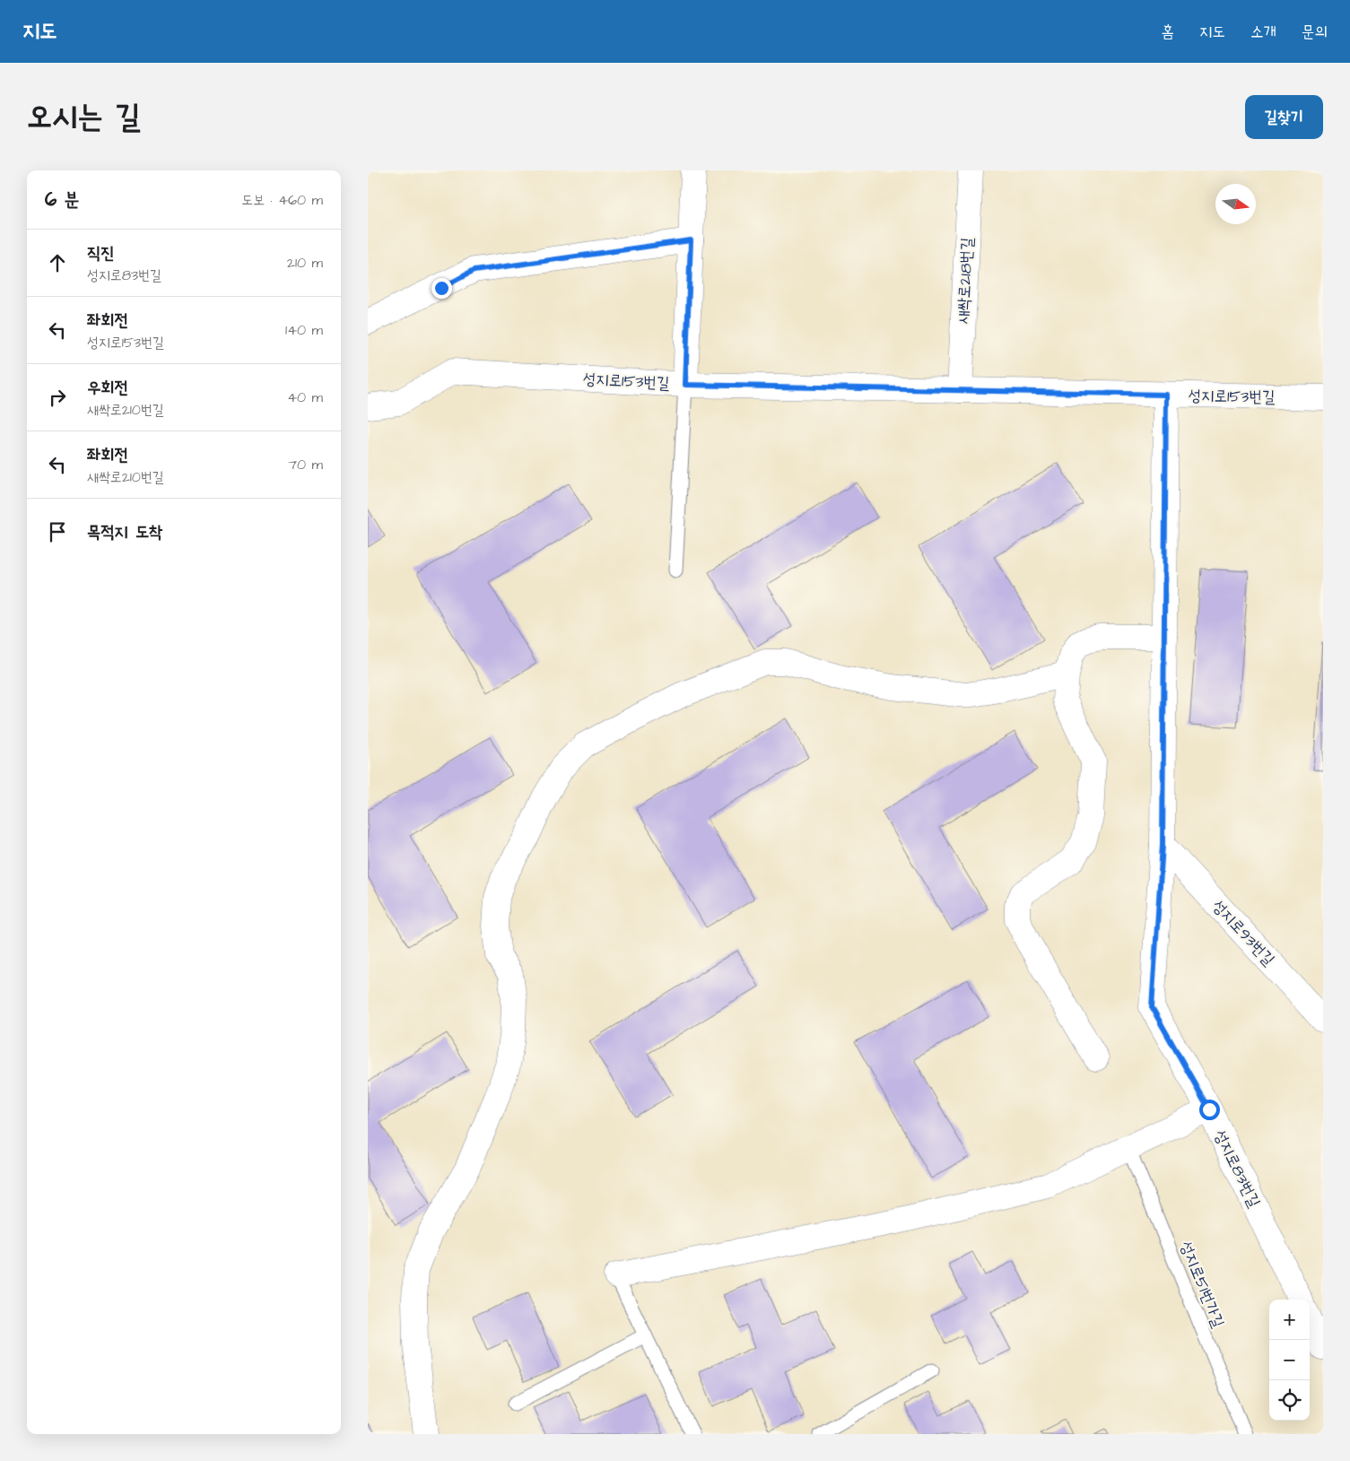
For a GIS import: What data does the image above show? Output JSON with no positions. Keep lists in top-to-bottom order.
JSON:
{
  "streets": {
    "street": [
      "새싹로218번길",
      "성지로153번길",
      "성지로93번길",
      "성지로83번길"
    ],
    "lane": ["성지로51번가길"]
  },
  "crossings": [
    ["새싹로218번길", "성지로153번길"],
    ["성지로153번길", "성지로83번길"],
    ["성지로93번길", "성지로83번길"]
  ],
  "north": "right",
  "page": {
    "header": "지도",
    "nav": [
      "홈",
      "지도",
      "소개",
      "문의"
    ],
    "title": "오시는 길",
    "buttons": "길찾기",
    "heading": ["6 분", "도보 · 460 m"],
    "list": [
      ["직진", "성지로83번길", "210 m"],
      ["좌회전", "성지로153번길", "140 m"],
      ["우회전", "새싹로210번길", "40 m"],
      ["좌회전", "새싹로210번길", "70 m"],
      "목적지 도착"
    ],
    "map_buttons": ["+", "−"]
  }
}
